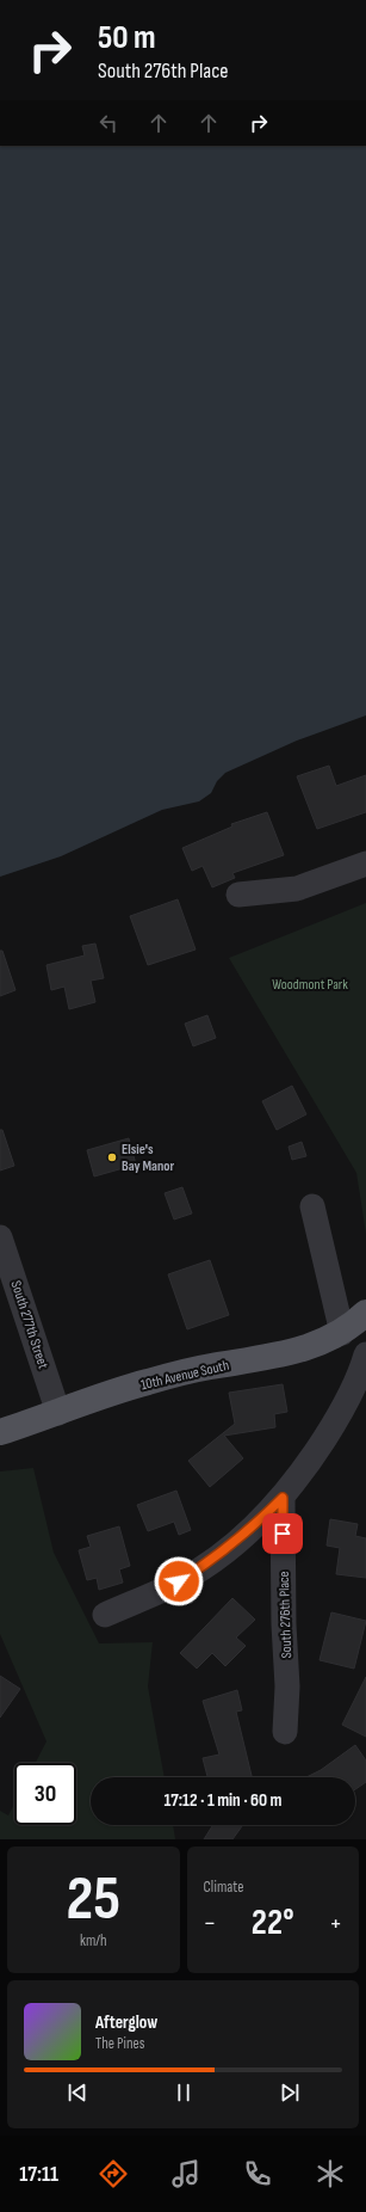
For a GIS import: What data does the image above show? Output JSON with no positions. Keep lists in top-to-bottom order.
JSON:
{
  "streets": {
    "main road": ["10th Avenue South"],
    "street": ["South 277th Street", "South 276th Place"]
  },
  "crossings": [
    ["South 277th Street", "10th Avenue South"]
  ],
  "parks": ["Woodmont Park"],
  "places": ["Elsie's Bay Manor"],
  "page": {
    "turn": ["50 m", "South 276th Place"],
    "limit": "30",
    "trip": "17:12 · 1 min · 60 m",
    "tile": [
      ["25", "km/h"],
      "Climate"
    ],
    "heat": ["−", "22°", "+"],
    "song": ["Afterglow", "The Pines"],
    "tabs": "17:11"
  }
}
